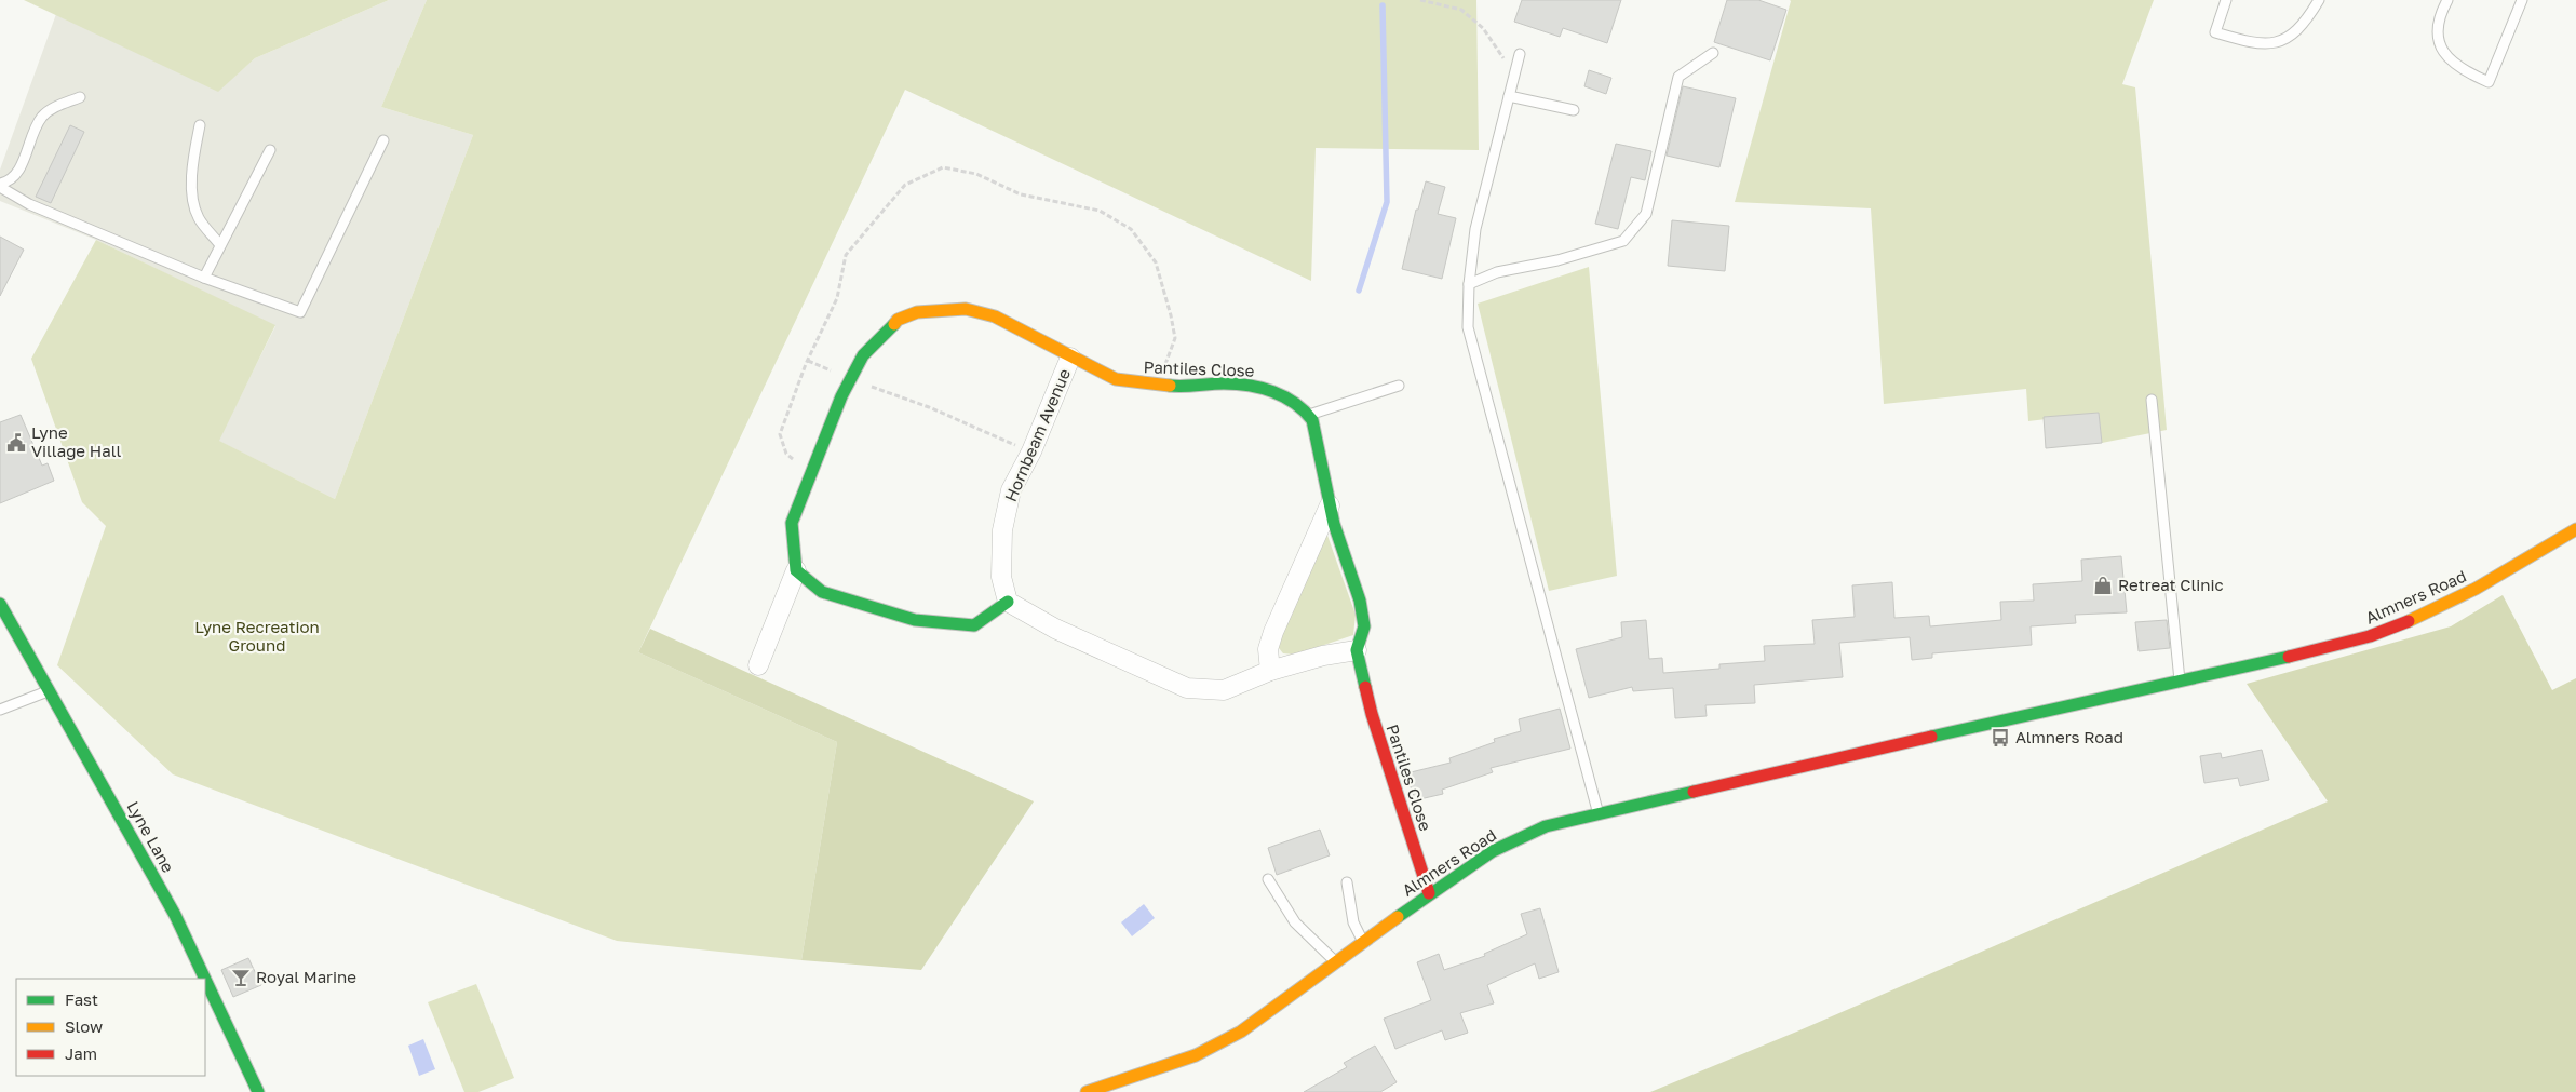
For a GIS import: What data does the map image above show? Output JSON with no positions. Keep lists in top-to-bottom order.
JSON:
{
  "streets": {
    "street": [
      "Pantiles Close",
      "Hornbeam Avenue",
      "Almners Road",
      "Lyne Lane"
    ]
  },
  "crossings": [
    ["Pantiles Close", "Hornbeam Avenue"],
    ["Pantiles Close", "Almners Road"]
  ],
  "parks": ["Lyne Recreation Ground"],
  "places": {
    "public building": ["Lyne Village Hall"],
    "shop": ["Retreat Clinic"],
    "bus stop": ["Almners Road"],
    "bar": ["Royal Marine"]
  },
  "legend": ["Fast", "Slow", "Jam"]
}
